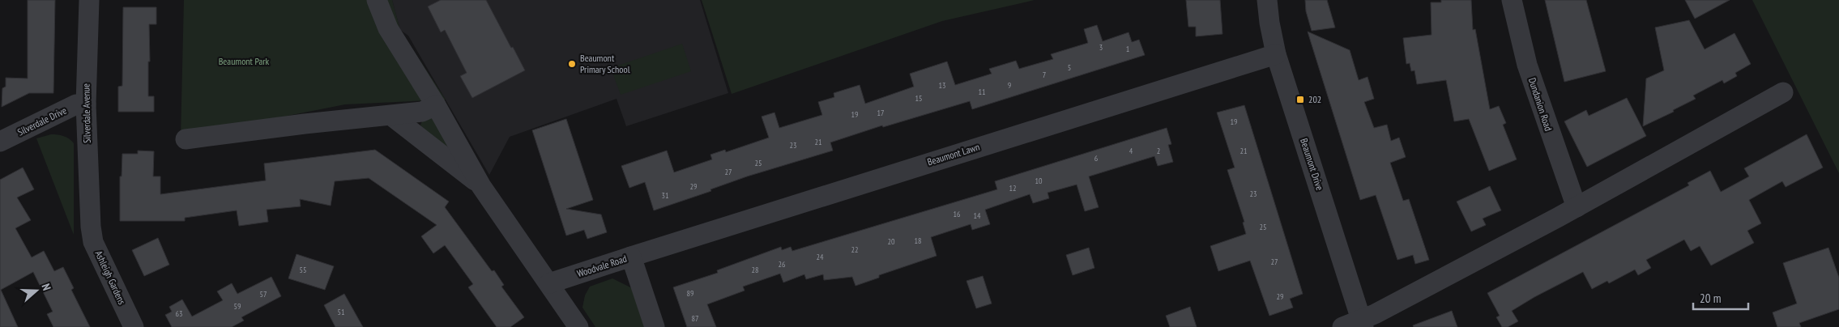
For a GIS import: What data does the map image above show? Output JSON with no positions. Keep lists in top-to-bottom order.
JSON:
{
  "streets": {
    "street": [
      "Dundanion Road",
      "Silverdale Avenue",
      "Silverdale Drive",
      "Beaumont Lawn",
      "Beaumont Drive",
      "Woodvale Road",
      "Ashleigh Gardens"
    ]
  },
  "crossings": [
    ["Silverdale Avenue", "Silverdale Drive"],
    ["Silverdale Avenue", "Ashleigh Gardens"],
    ["Beaumont Lawn", "Beaumont Drive"],
    ["Beaumont Lawn", "Woodvale Road"]
  ],
  "parks": ["Beaumont Park"],
  "places": {
    "other": ["Beaumont Primary School"],
    "transit": ["202"]
  },
  "house_numbers": [
    "3",
    "1",
    "5",
    "7",
    "13",
    "9",
    "11",
    "15",
    "17",
    "19",
    "19",
    "21",
    "23",
    "4",
    "2",
    "21",
    "6",
    "25",
    "27",
    "10",
    "29",
    "12",
    "23",
    "31",
    "16",
    "14",
    "25",
    "18",
    "20",
    "22",
    "24",
    "27",
    "26",
    "55",
    "28",
    "89",
    "57",
    "29",
    "59",
    "51",
    "63",
    "87"
  ],
  "scale_bar": "20 m",
  "north": "right"
}
